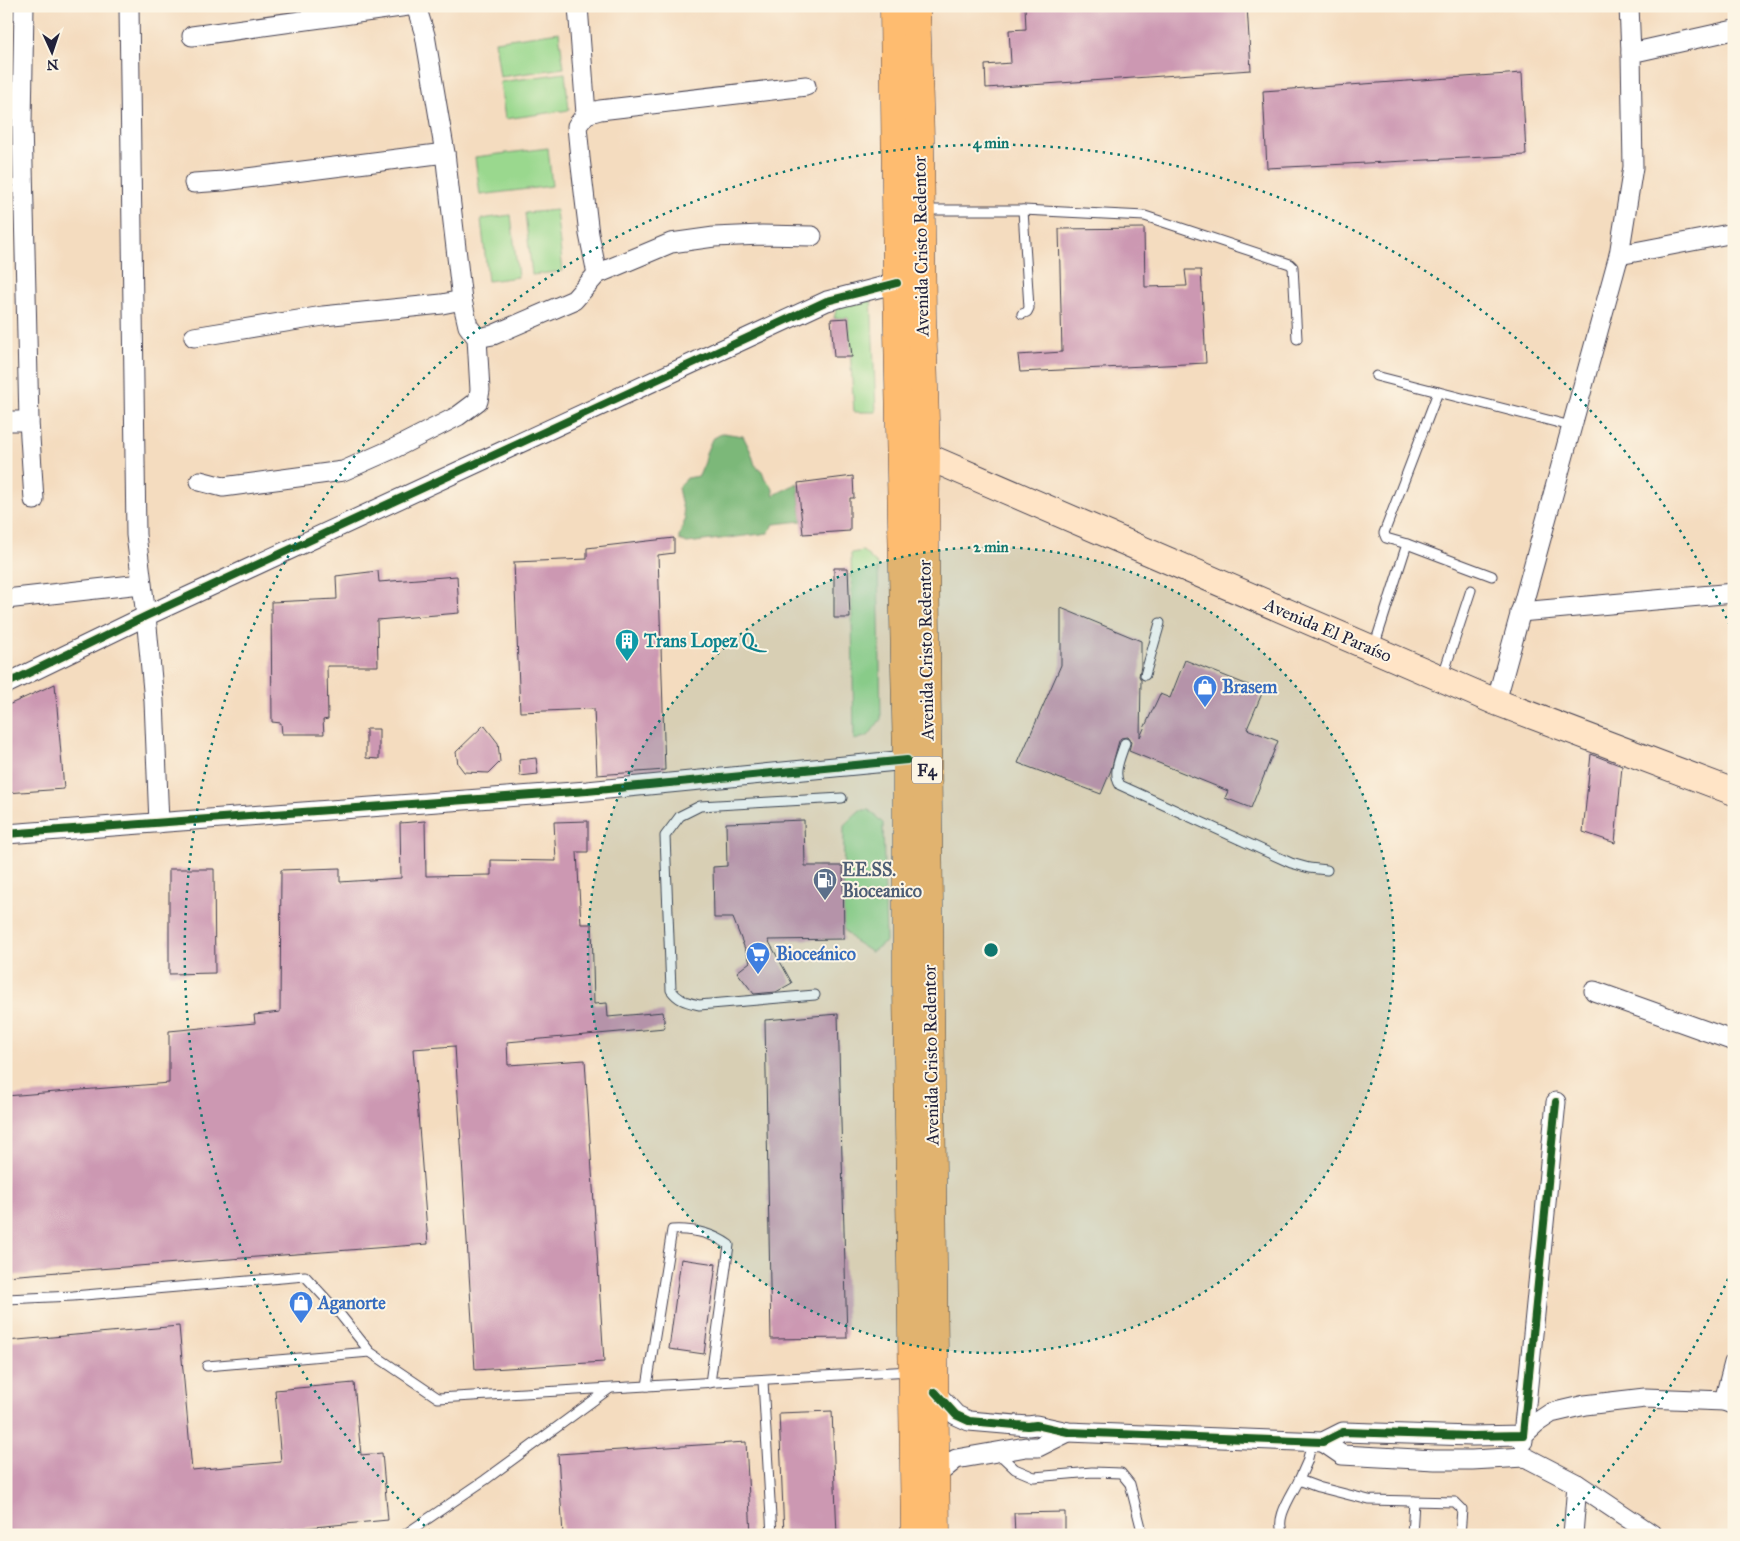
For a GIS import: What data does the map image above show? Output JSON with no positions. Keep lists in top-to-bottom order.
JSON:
{
  "streets": {
    "highway": ["Avenida Cristo Redentor", "F4"],
    "street": ["Avenida El Paraíso"]
  },
  "crossings": [
    ["Avenida Cristo Redentor", "Avenida El Paraíso"]
  ],
  "places": {
    "building": ["Trans Lopez Q."],
    "shop": ["Brasem", "Aganorte"],
    "fuel station": ["EE.SS. Bioceanico"],
    "supermarket": ["Bioceánico"]
  },
  "north": "bottom",
  "rings": ["4 min", "2 min"]
}
